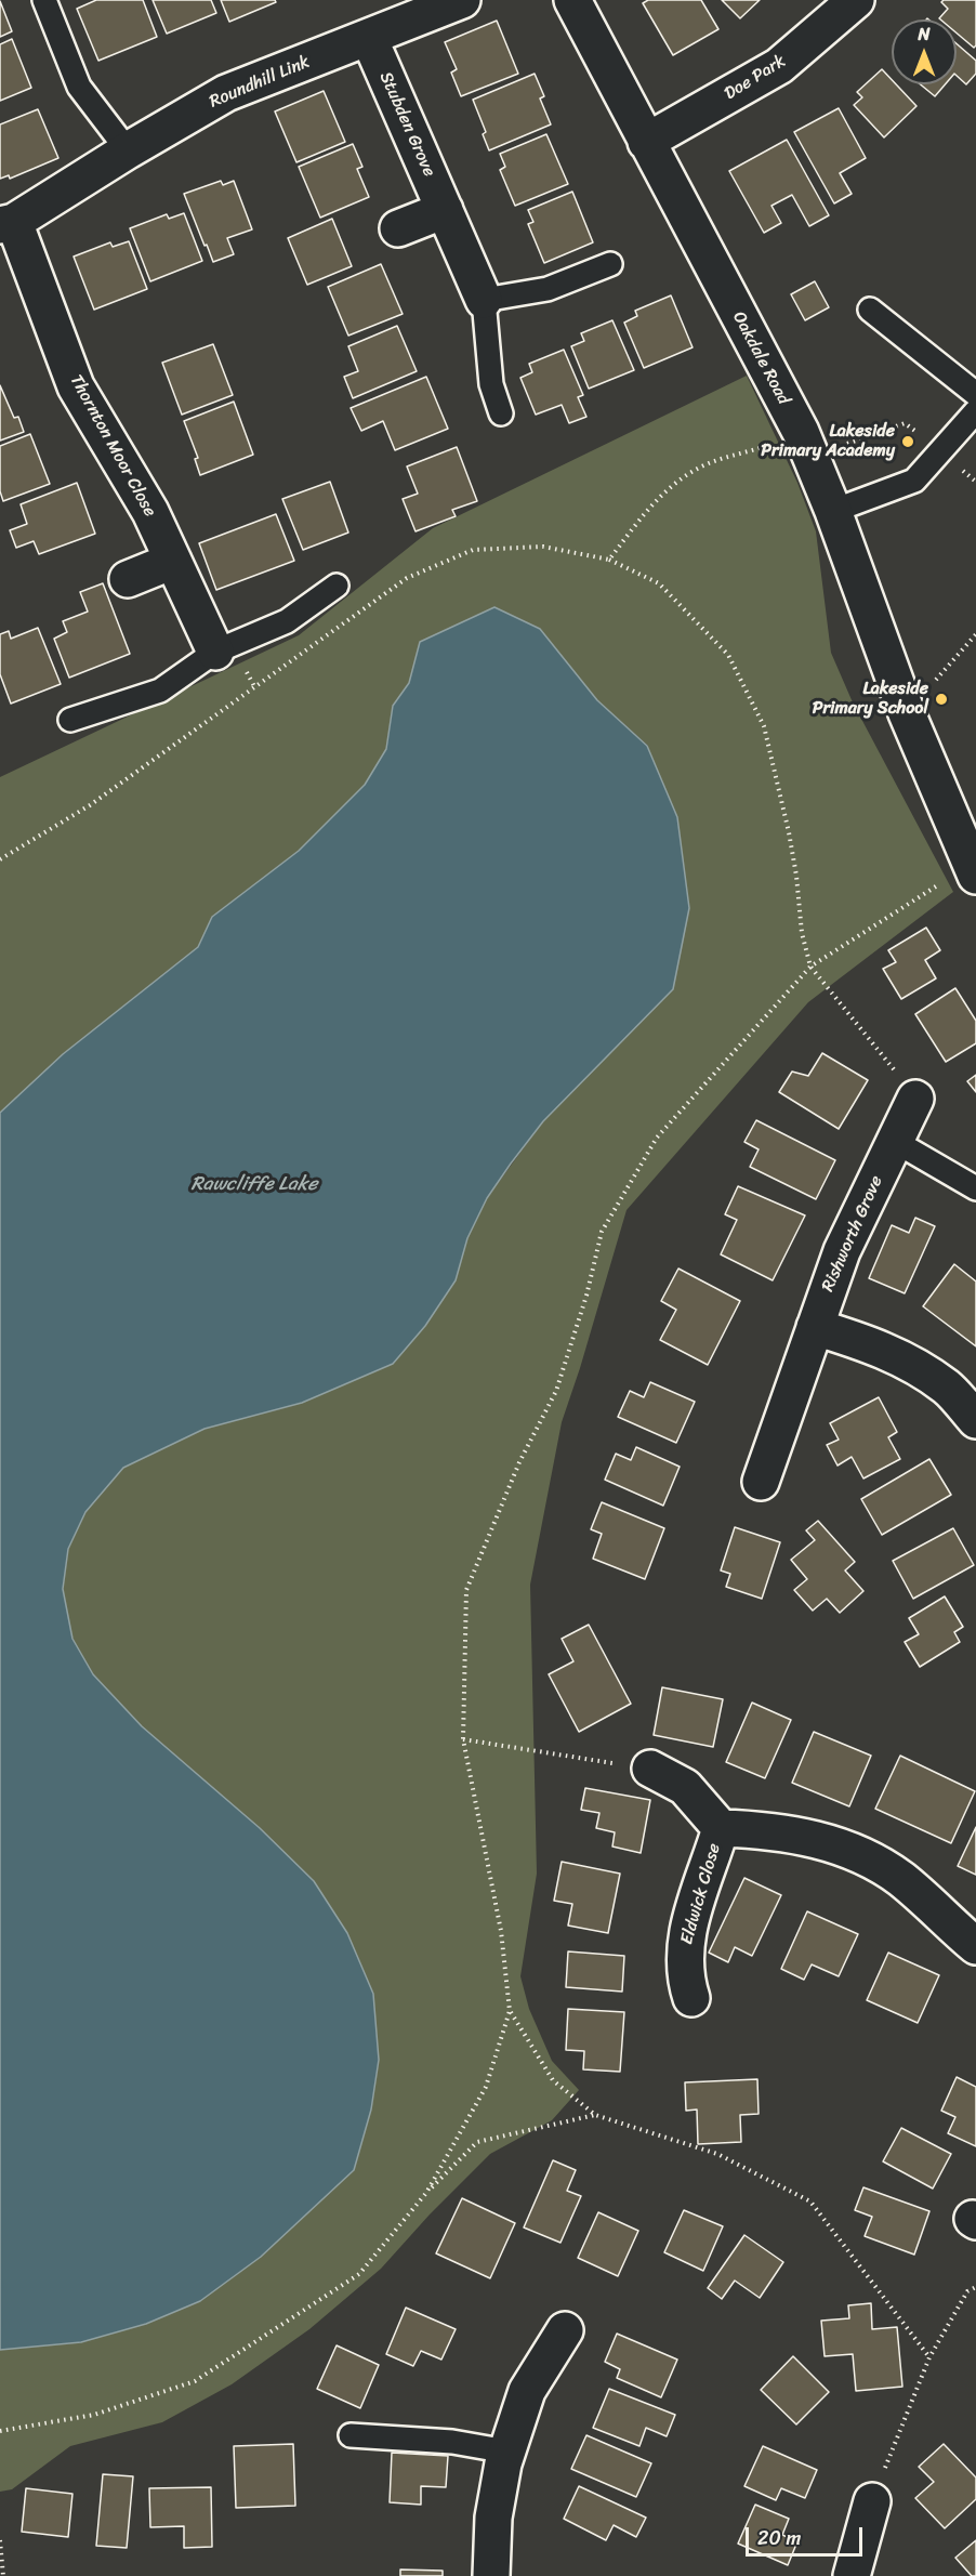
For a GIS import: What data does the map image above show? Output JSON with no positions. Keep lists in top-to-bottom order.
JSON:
{
  "streets": {
    "street": [
      "Doe Park",
      "Roundhill Link",
      "Stubden Grove",
      "Oakdale Road",
      "Thornton Moor Close",
      "Rishworth Grove",
      "Eldwick Close"
    ]
  },
  "crossings": [
    ["Doe Park", "Oakdale Road"],
    ["Roundhill Link", "Stubden Grove"],
    ["Roundhill Link", "Thornton Moor Close"]
  ],
  "water": ["Rawcliffe Lake"],
  "places": ["Lakeside Primary Academy", "Lakeside Primary School"],
  "scale_bar": "20 m",
  "north": "top"
}
